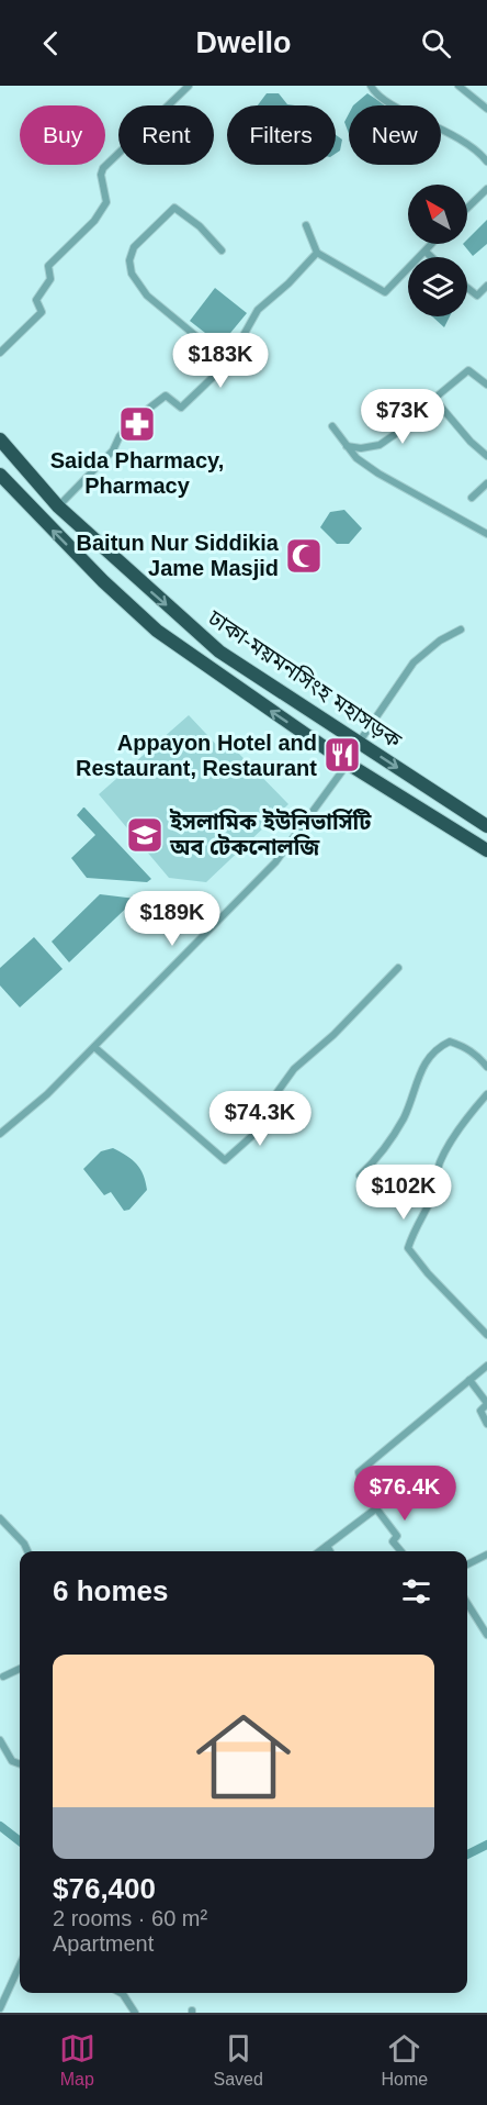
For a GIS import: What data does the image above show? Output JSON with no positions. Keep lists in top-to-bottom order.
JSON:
{
  "streets": {
    "highway": ["ঢাকা-ময়মনসিংহ মহাসড়ক"]
  },
  "places": {
    "pharmacy": ["Saida Pharmacy, Pharmacy"],
    "mosque": ["Baitun Nur Siddikia Jame Masjid"],
    "restaurant": ["Appayon Hotel and Restaurant, Restaurant"],
    "school or university": ["ইসলামিক ইউনিভার্সিটি অব টেকনোলজি"]
  },
  "north": "top left",
  "page": {
    "header": "Dwello",
    "chip": [
      "Buy",
      "Rent",
      "Filters",
      "New"
    ],
    "price": [
      "$183K",
      "$73K",
      "$189K",
      "$74.3K",
      "$102K",
      "$76.4K"
    ],
    "heading": "6 homes",
    "list": [
      {
        "name": "$76,400",
        "note": "2 rooms · 60 m² · Apartment"
      }
    ],
    "tabs": ["Map", "Saved", "Home"]
  }
}
